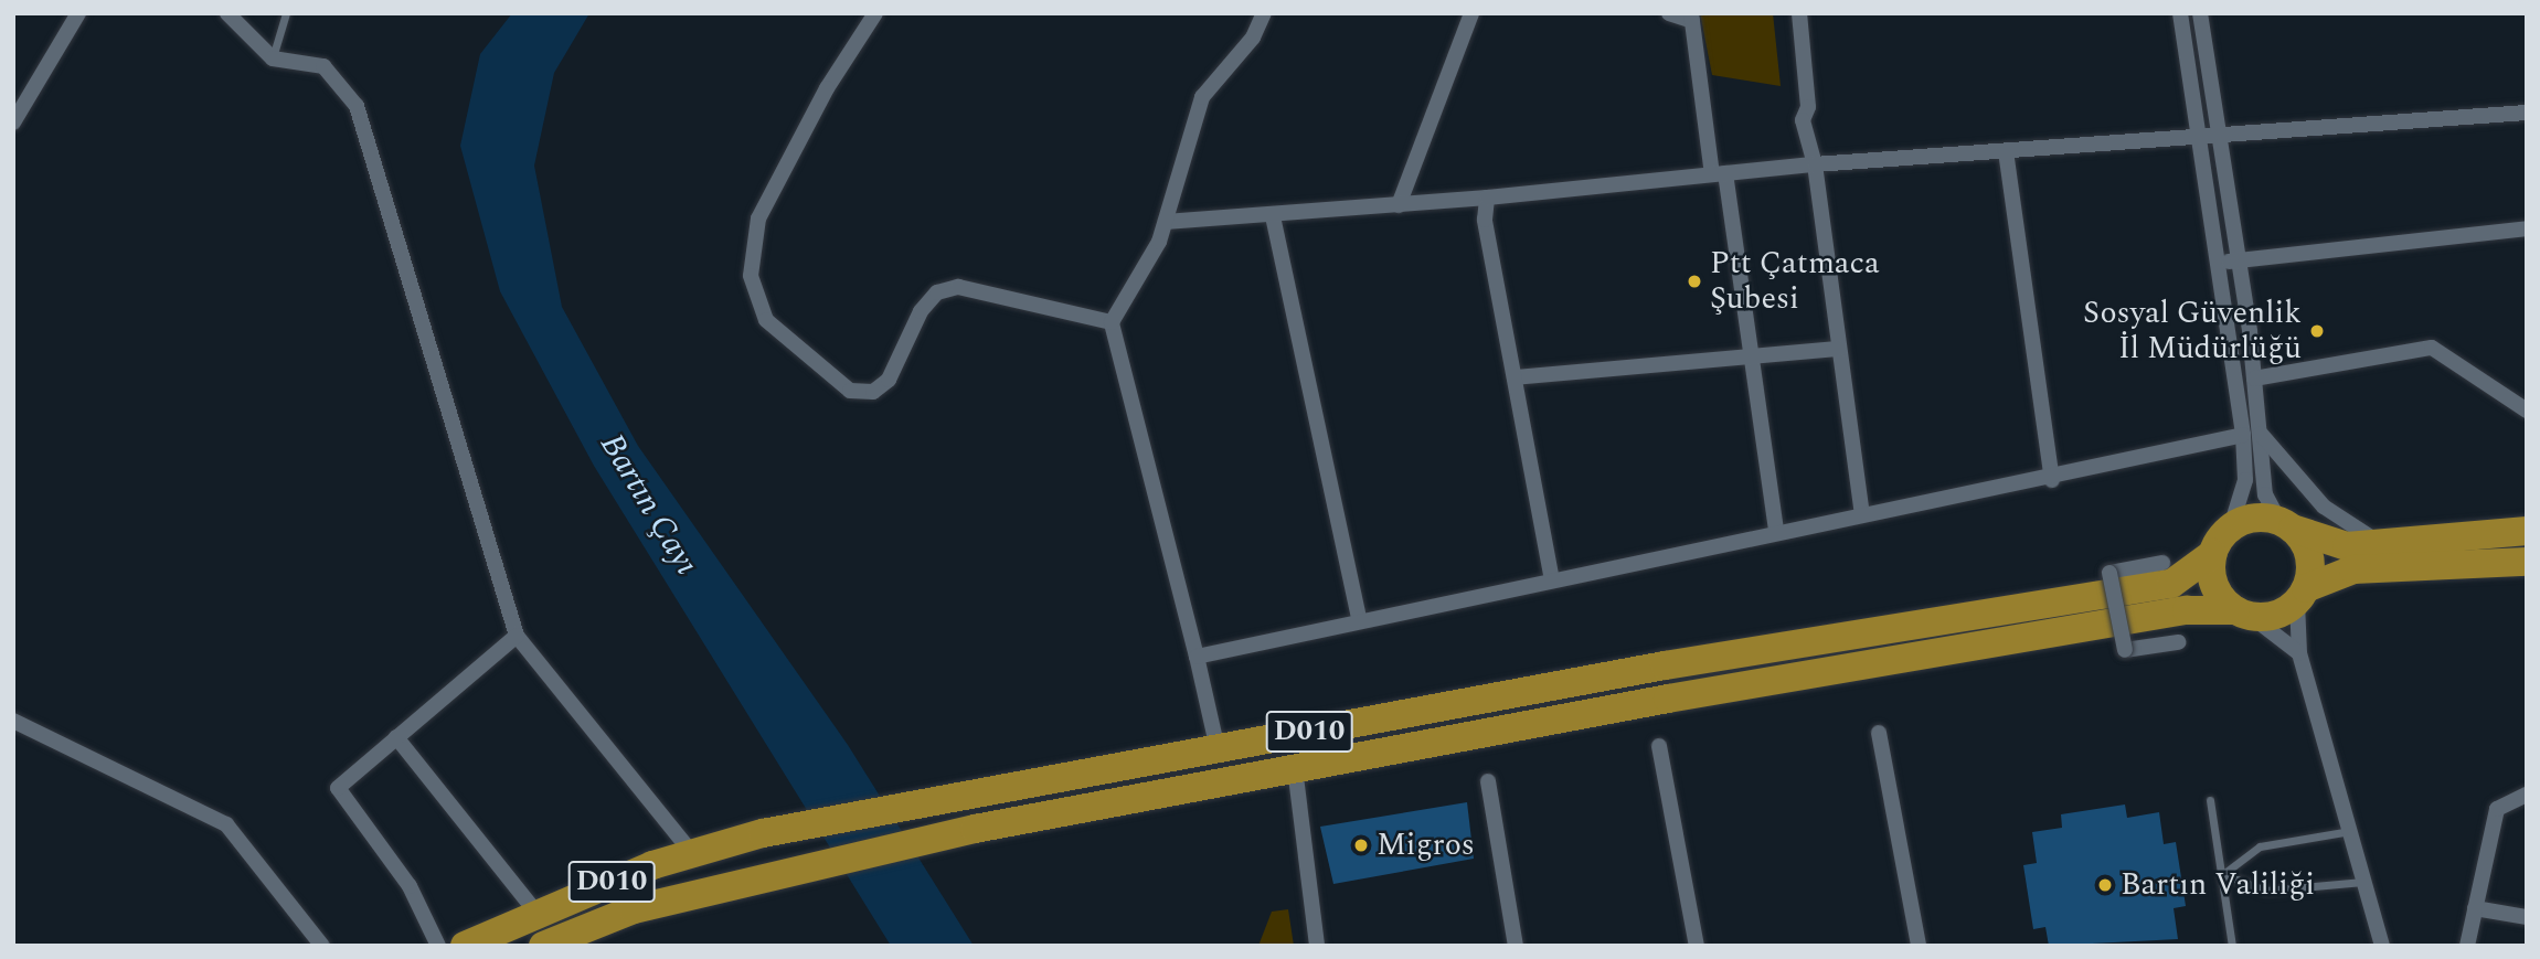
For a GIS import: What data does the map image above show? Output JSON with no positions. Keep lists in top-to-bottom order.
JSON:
{
  "streets": {
    "highway": ["D010"]
  },
  "water": ["Bartın Çayı"],
  "places": [
    "Ptt Çatmaca Şubesi",
    "Sosyal Güvenlik İl Müdürlüğü",
    "Migros",
    "Bartın Valiliği"
  ]
}
